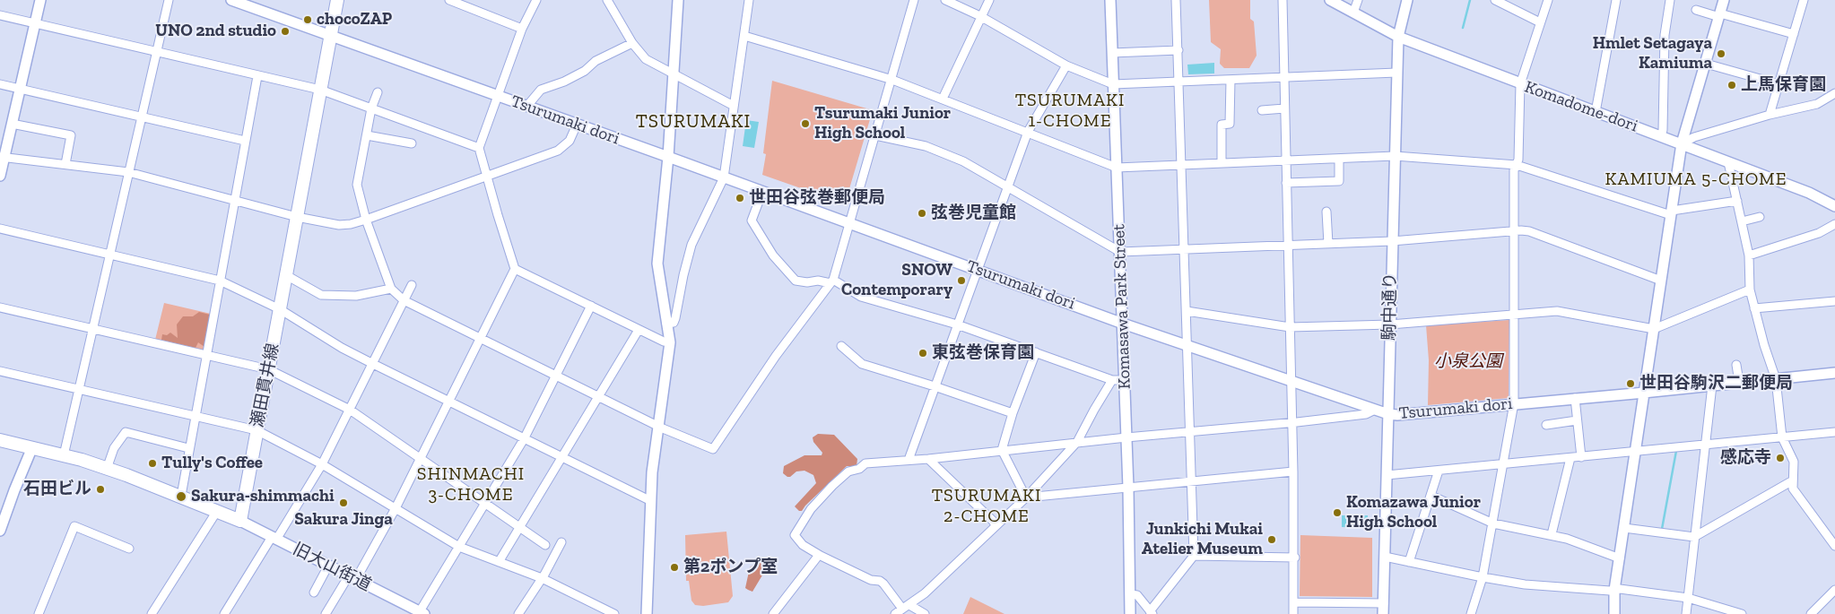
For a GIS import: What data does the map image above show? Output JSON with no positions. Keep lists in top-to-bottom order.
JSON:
{
  "streets": {
    "main road": ["瀬田貫井線"],
    "street": [
      "Komadome-dori",
      "Tsurumaki dori",
      "Komasawa Park Street",
      "駒中通り",
      "旧大山街道"
    ]
  },
  "crossings": [
    ["Komadome-dori", "駒中通り"],
    ["Tsurumaki dori", "Komasawa Park Street"],
    ["Tsurumaki dori", "駒中通り"],
    ["Tsurumaki dori", "瀬田貫井線"],
    ["瀬田貫井線", "旧大山街道"]
  ],
  "districts": [
    "TSURUMAKI 1-CHOME",
    "TSURUMAKI",
    "KAMIUMA 5-CHOME",
    "SHINMACHI 3-CHOME",
    "TSURUMAKI 2-CHOME"
  ],
  "parks": ["小泉公園"],
  "places": [
    "chocoZAP",
    "UNO 2nd studio",
    "Hmlet Setagaya Kamiuma",
    "上馬保育園",
    "Tsurumaki Junior High School",
    "世田谷弦巻郵便局",
    "弦巻児童館",
    "SNOW Contemporary",
    "東弦巻保育園",
    "世田谷駒沢二郵便局",
    "感応寺",
    "Tully's Coffee",
    "石田ビル",
    "Sakura-shimmachi",
    "Sakura Jinga",
    "Komazawa Junior High School",
    "Junkichi Mukai Atelier Museum",
    "第2ポンプ室"
  ]
}
